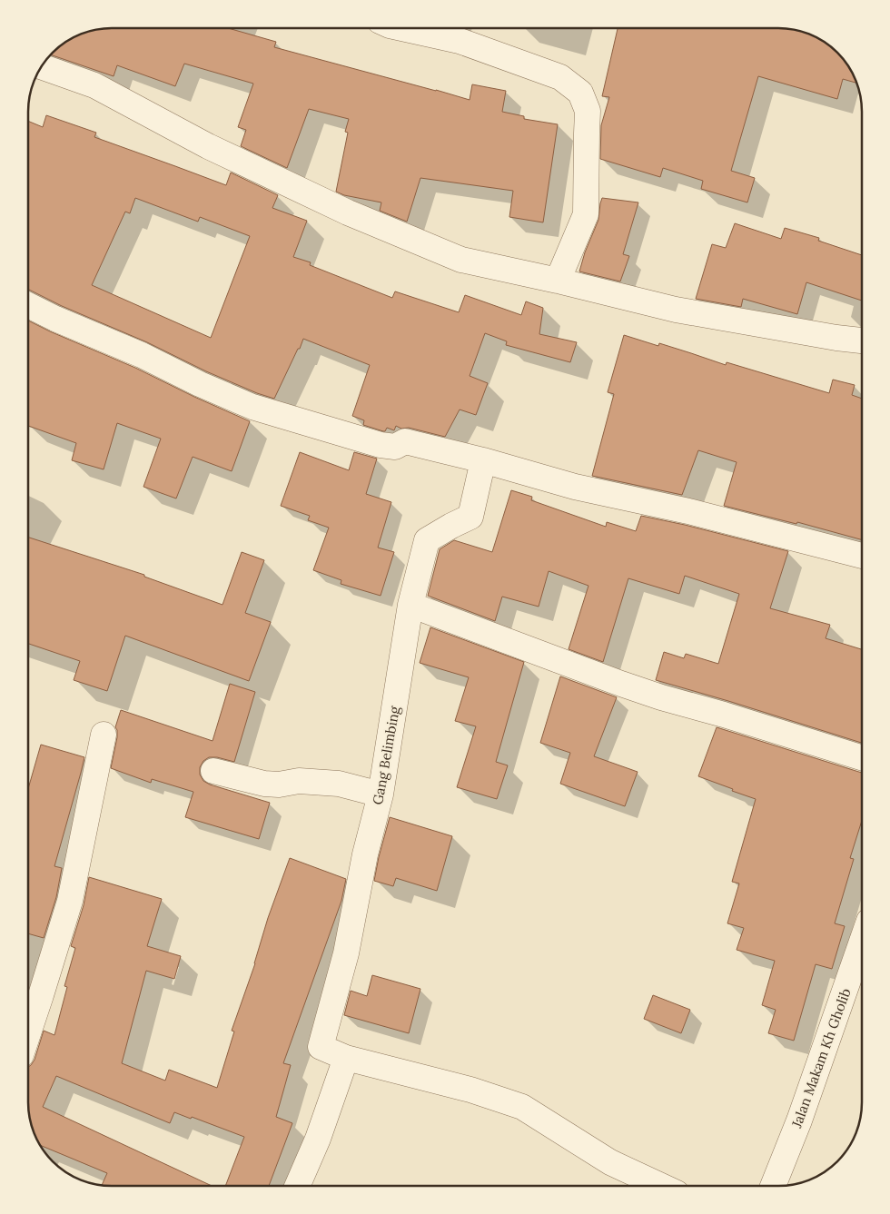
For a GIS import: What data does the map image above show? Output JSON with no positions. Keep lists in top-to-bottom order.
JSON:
{
  "streets": {
    "street": ["Gang Belimbing", "Jalan Makam Kh Gholib"]
  }
}
